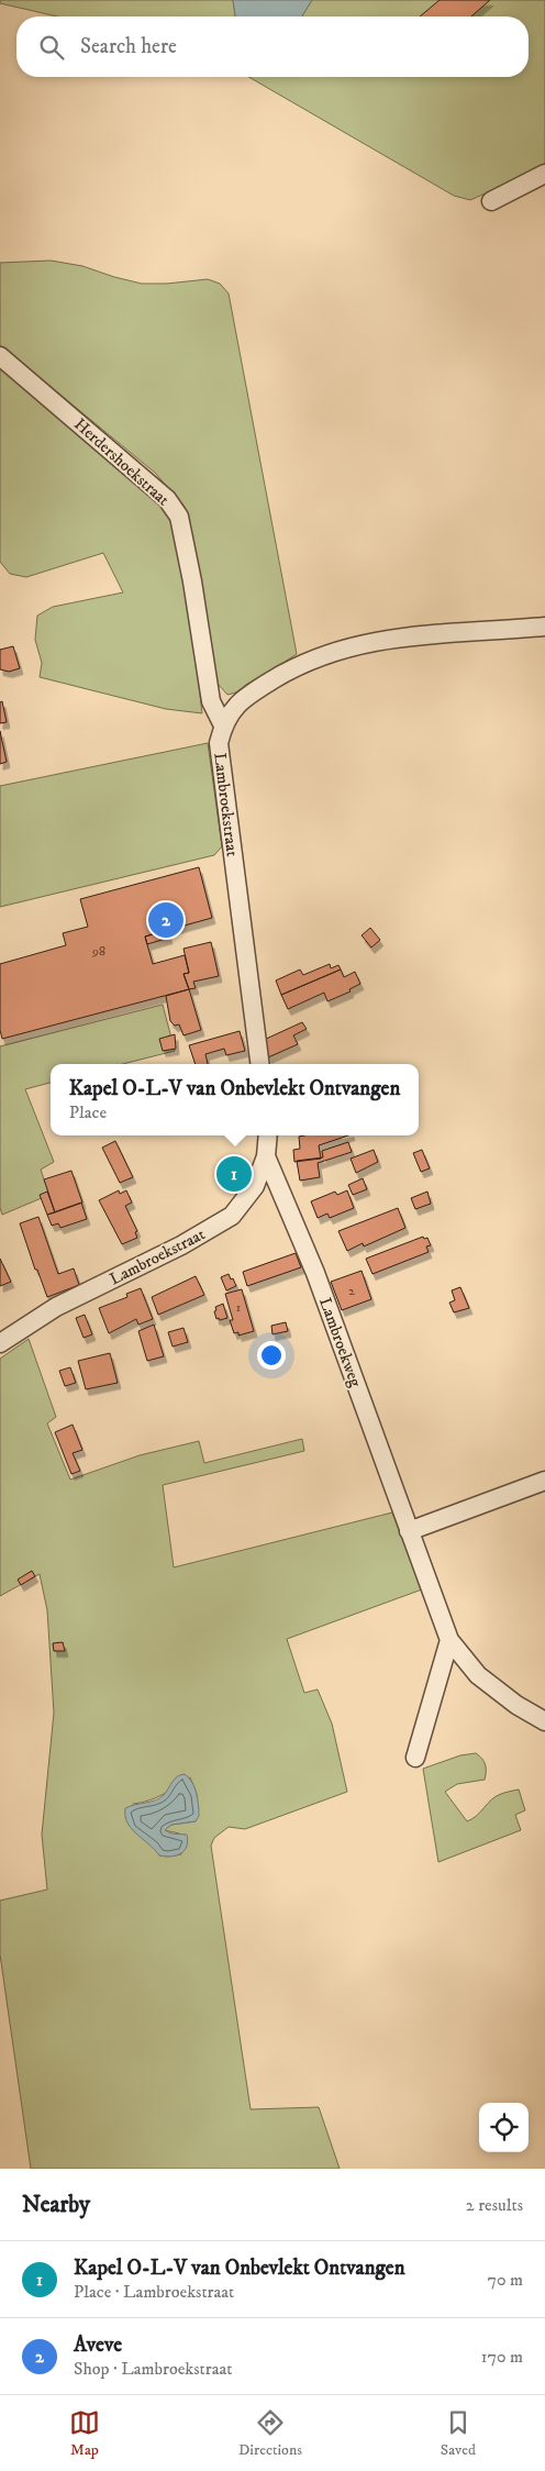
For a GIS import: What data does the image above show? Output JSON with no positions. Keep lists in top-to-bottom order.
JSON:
{
  "streets": {
    "street": ["Herdershoekstraat", "Lambroekstraat", "Lambroekweg"]
  },
  "crossings": [
    ["Herdershoekstraat", "Lambroekstraat"],
    ["Lambroekstraat", "Lambroekweg"]
  ],
  "house_numbers": ["98", "2", "1"],
  "page": {
    "search": "Search here",
    "pins": ["2", "1"],
    "popup": ["Kapel O-L-V van Onbevlekt Ontvangen", "Place"],
    "heading": ["Nearby", "2 results"],
    "list": [
      {
        "mark": "1",
        "name": "Kapel O-L-V van Onbevlekt Ontvangen",
        "note": "Place · Lambroekstraat",
        "value": "70 m"
      },
      {
        "mark": "2",
        "name": "Aveve",
        "note": "Shop · Lambroekstraat",
        "value": "170 m"
      }
    ],
    "nav": ["Map", "Directions", "Saved"]
  }
}
